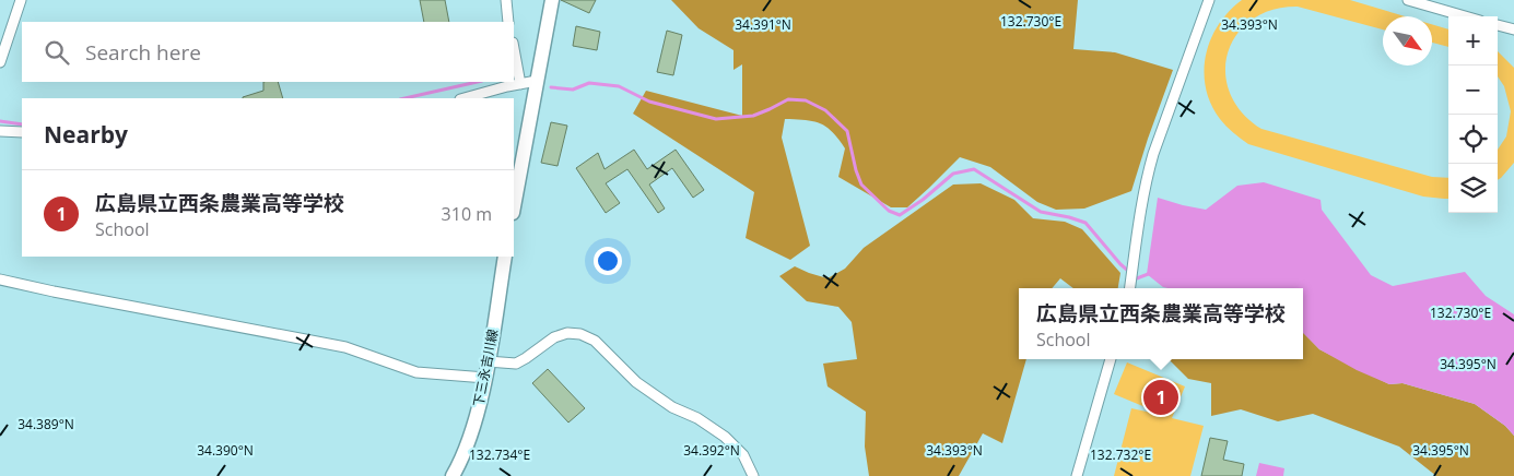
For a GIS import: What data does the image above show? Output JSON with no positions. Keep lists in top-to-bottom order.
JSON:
{
  "streets": {
    "main road": ["下三永吉川線"]
  },
  "north": "bottom right",
  "page": {
    "map_buttons": ["+", "−"],
    "search": "Search here",
    "heading": "Nearby",
    "list": [
      {
        "mark": "1",
        "name": "広島県立西条農業高等学校",
        "note": "School",
        "value": "310 m"
      }
    ],
    "popup": ["広島県立西条農業高等学校", "School"],
    "pins": "1"
  },
  "coordinates": [
    "132.730°E",
    "34.391°N",
    "34.393°N",
    "34.395°N",
    "34.389°N",
    "34.390°N",
    "34.392°N",
    "132.734°E",
    "132.732°E"
  ]
}
